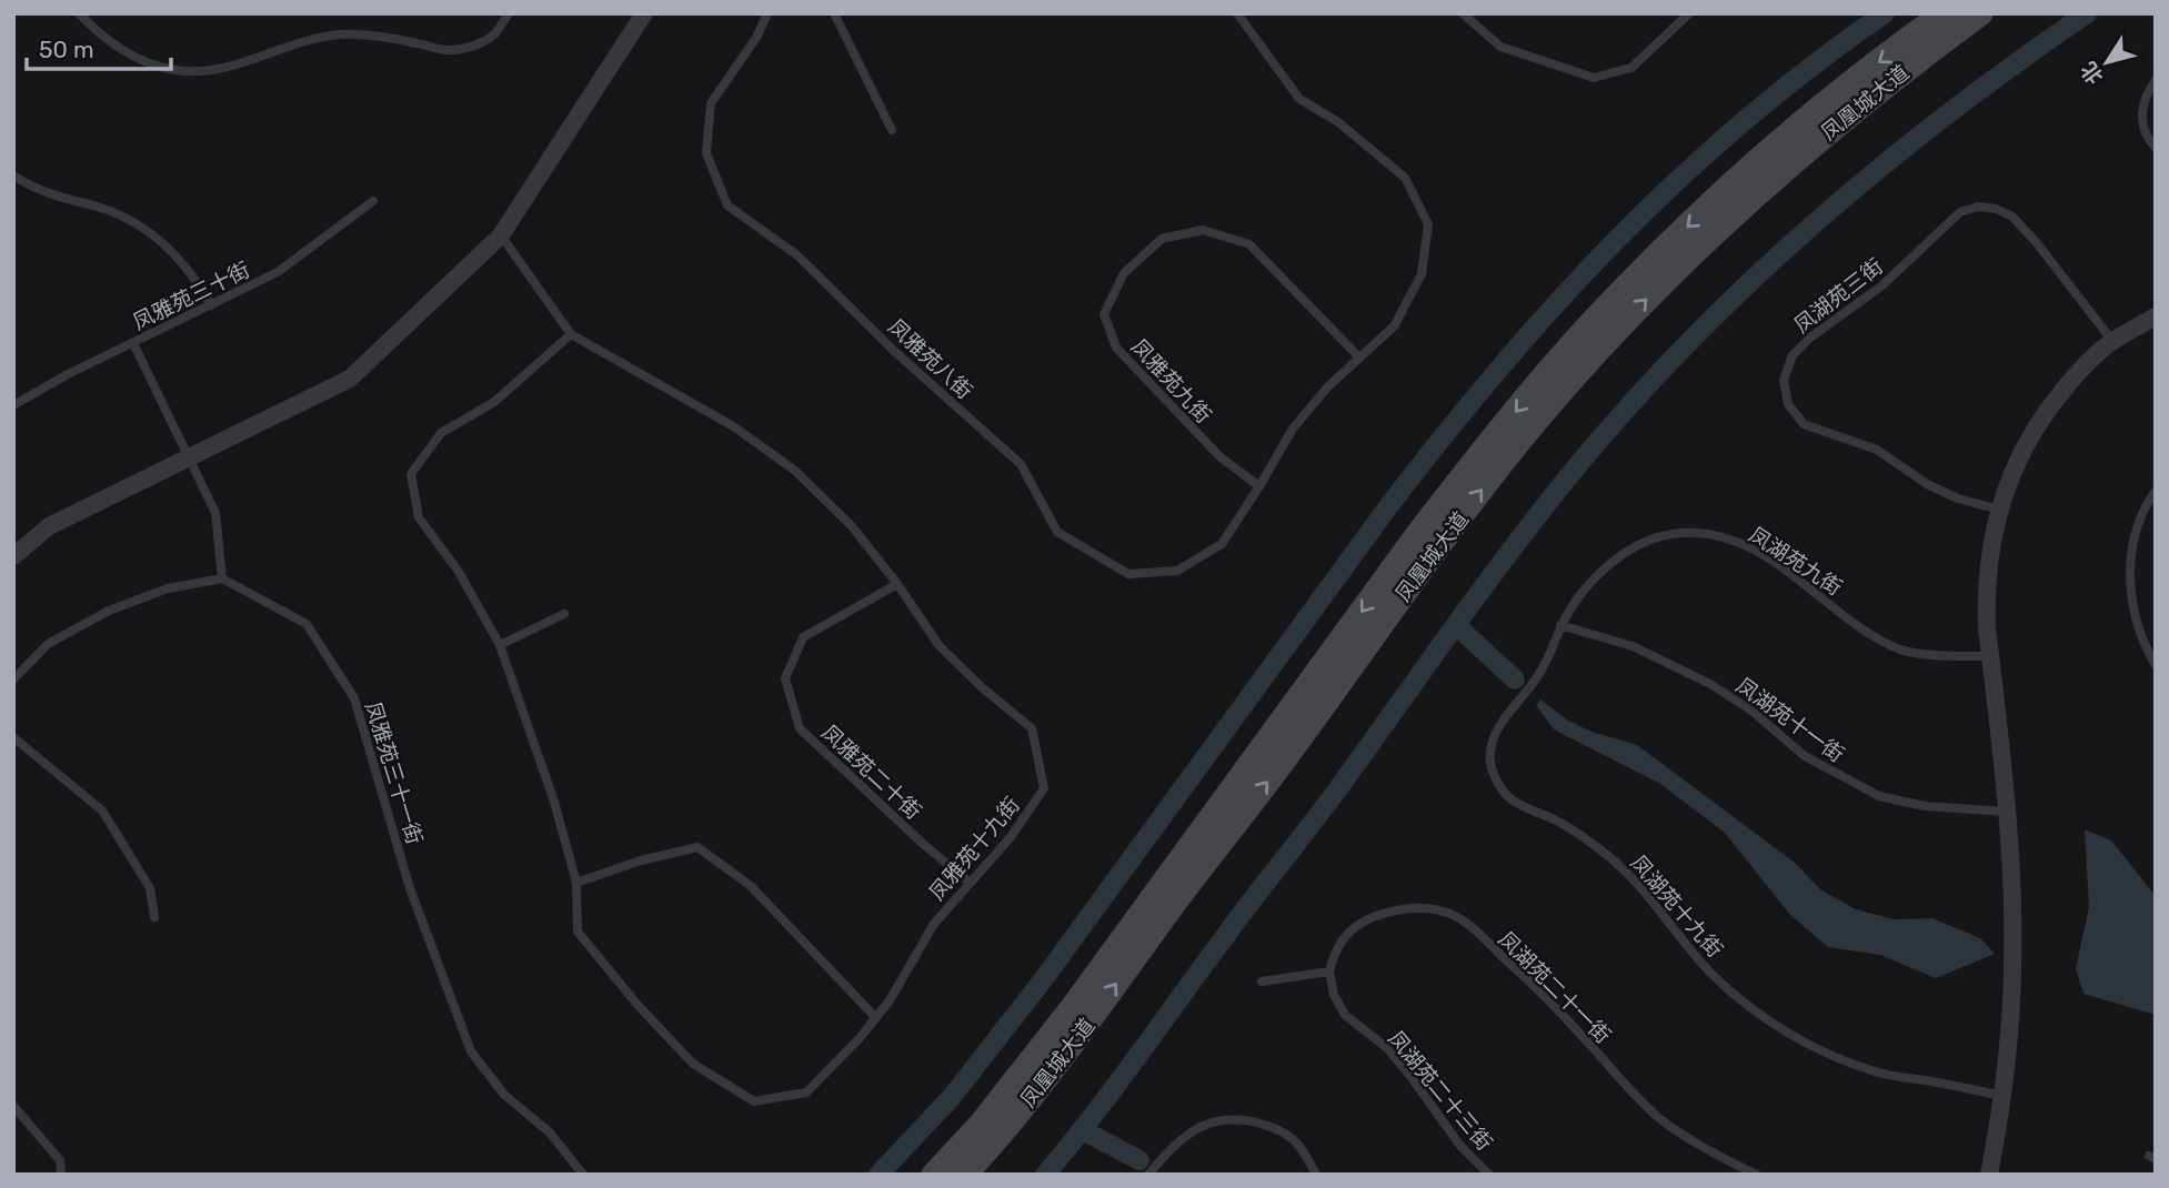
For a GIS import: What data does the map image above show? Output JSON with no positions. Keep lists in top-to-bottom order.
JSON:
{
  "streets": {
    "main road": ["凤凰城大道"],
    "lane": [
      "凤雅苑三十街",
      "凤湖苑三街",
      "凤雅苑八街",
      "凤雅苑九街",
      "凤湖苑九街",
      "凤湖苑十一街",
      "凤雅苑二十街",
      "凤雅苑三十一街",
      "凤雅苑十九街",
      "凤湖苑十九街",
      "凤湖苑二十一街",
      "凤湖苑二十三街"
    ]
  },
  "crossings": [
    ["凤雅苑八街", "凤雅苑九街"],
    ["凤湖苑九街", "凤湖苑十一街"],
    ["凤湖苑九街", "凤湖苑十九街"],
    ["凤湖苑十一街", "凤湖苑十九街"],
    ["凤雅苑二十街", "凤雅苑十九街"],
    ["凤湖苑二十一街", "凤湖苑二十三街"]
  ],
  "scale_bar": "50 m",
  "north": "bottom left"
}
